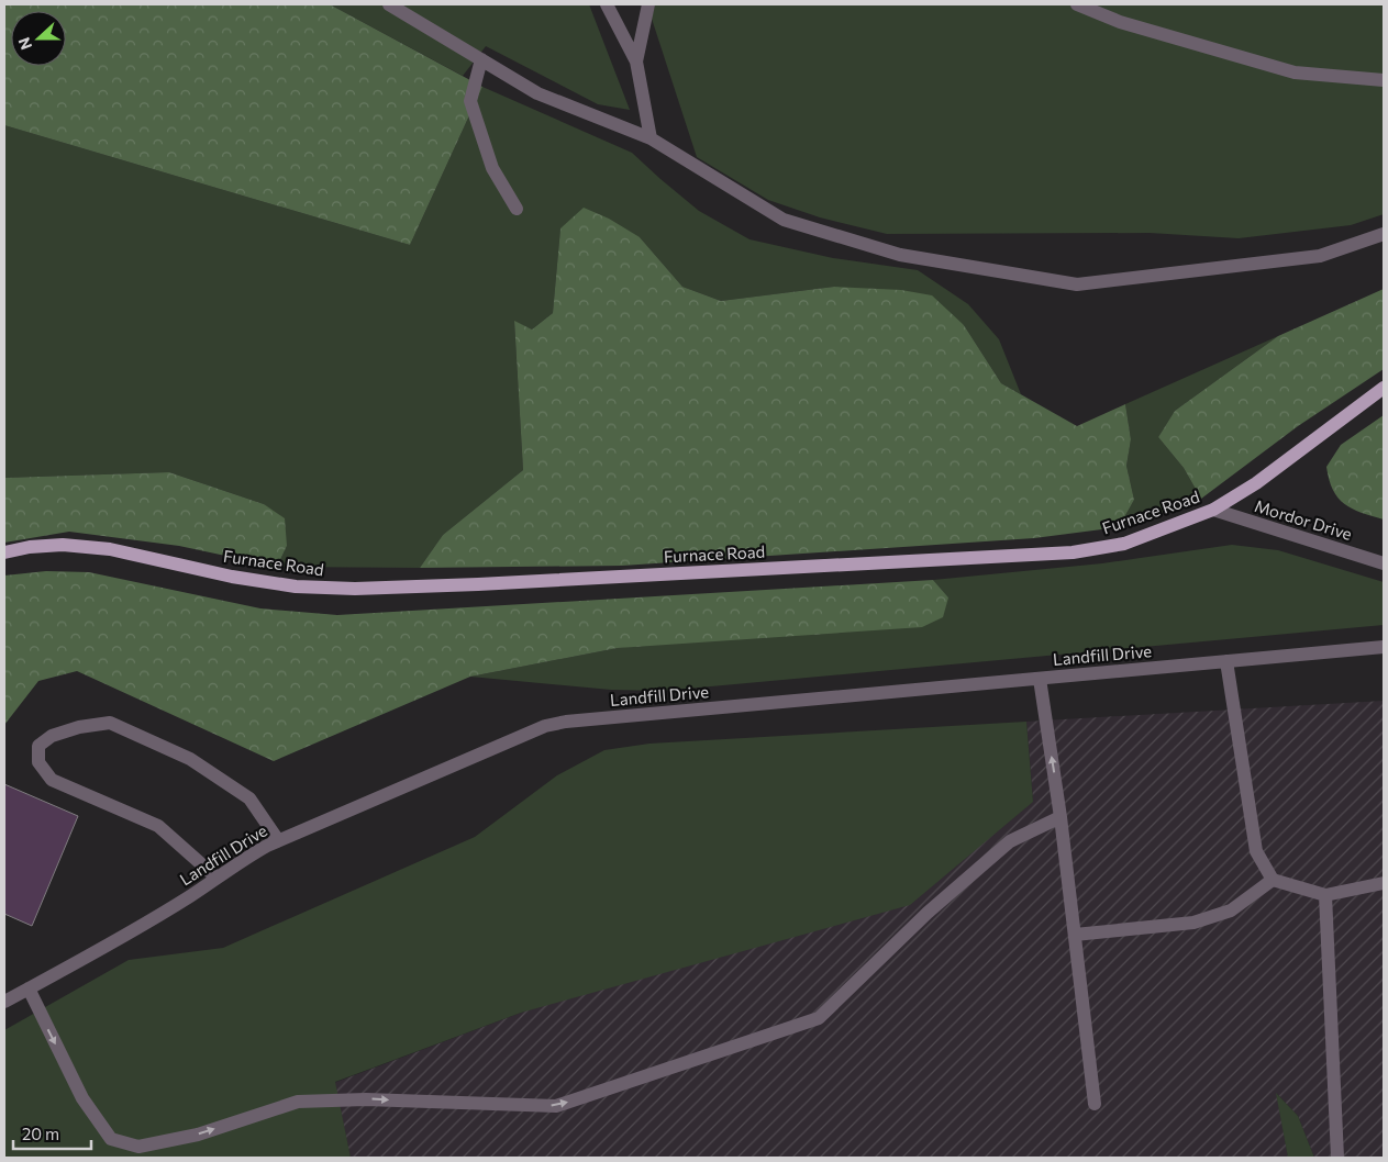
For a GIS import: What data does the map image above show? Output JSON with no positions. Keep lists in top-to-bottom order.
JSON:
{
  "streets": {
    "main road": ["Furnace Road"],
    "street": ["Mordor Drive", "Landfill Drive"]
  },
  "crossings": [
    ["Furnace Road", "Mordor Drive"]
  ],
  "scale_bar": "20 m",
  "north": "left"
}
